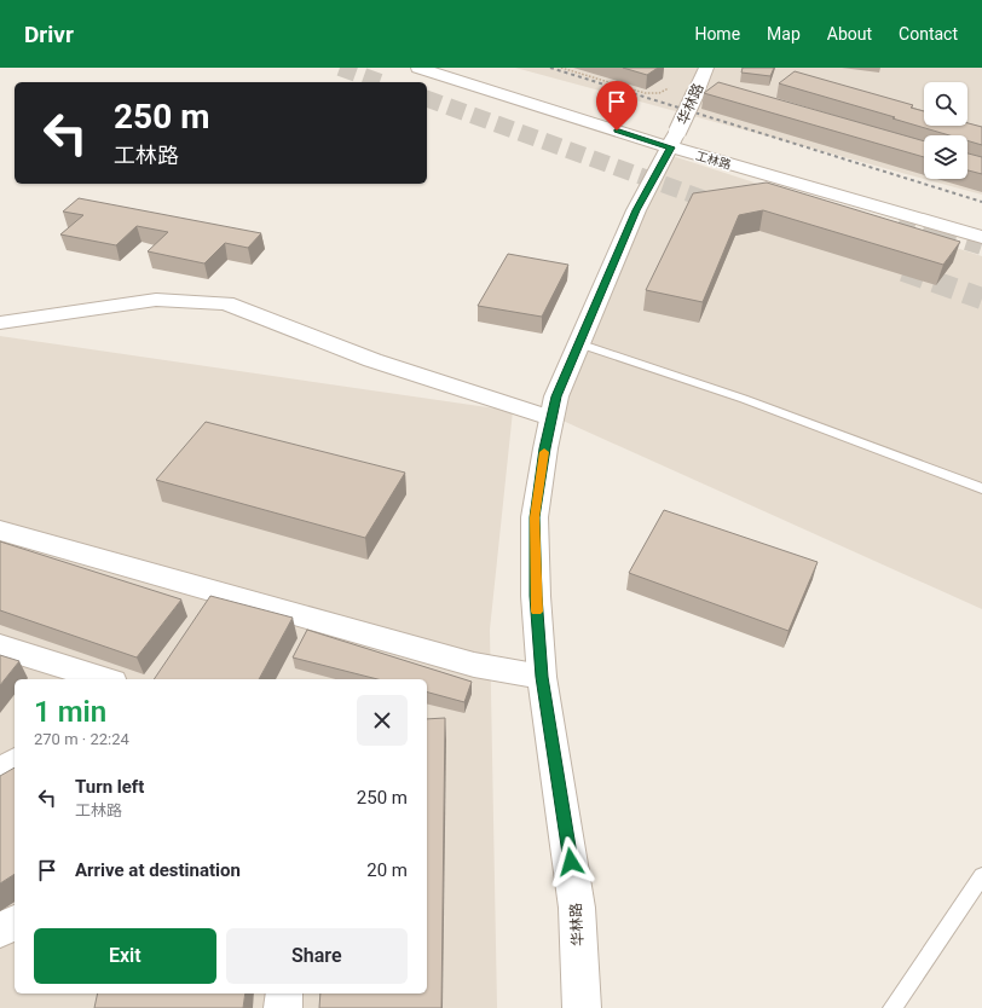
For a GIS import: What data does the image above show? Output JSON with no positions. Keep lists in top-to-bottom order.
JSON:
{
  "streets": {
    "street": ["华林路", "工林路"]
  },
  "crossings": [
    ["华林路", "工林路"]
  ],
  "page": {
    "header": "Drivr",
    "nav": [
      "Home",
      "Map",
      "About",
      "Contact"
    ],
    "turn": ["250 m", "工林路"],
    "heading": ["1 min", "270 m · 22:24"],
    "list": [
      {
        "name": "Turn left",
        "note": "工林路",
        "value": "250 m"
      },
      {
        "name": "Arrive at destination",
        "value": "20 m"
      }
    ],
    "buttons": ["Exit", "Share"]
  }
}
